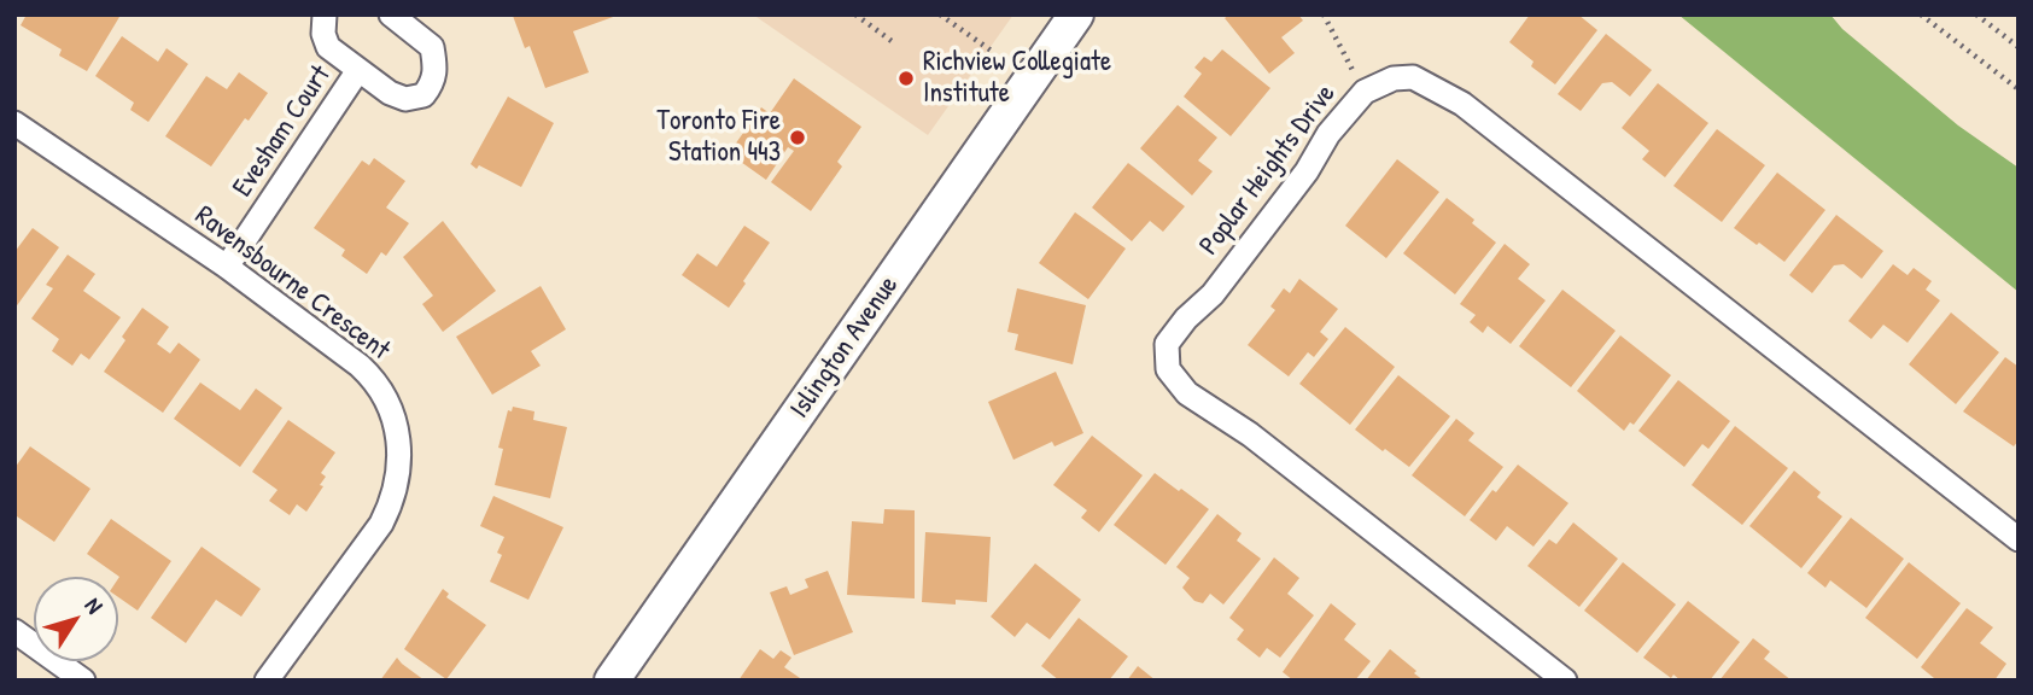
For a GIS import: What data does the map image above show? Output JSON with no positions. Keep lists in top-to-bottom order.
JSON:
{
  "streets": {
    "main road": ["Islington Avenue"],
    "street": ["Evesham Court", "Poplar Heights Drive", "Ravensbourne Crescent"]
  },
  "crossings": [
    ["Evesham Court", "Ravensbourne Crescent"]
  ],
  "places": ["Richview Collegiate Institute", "Toronto Fire Station 443"],
  "north": "top right"
}
